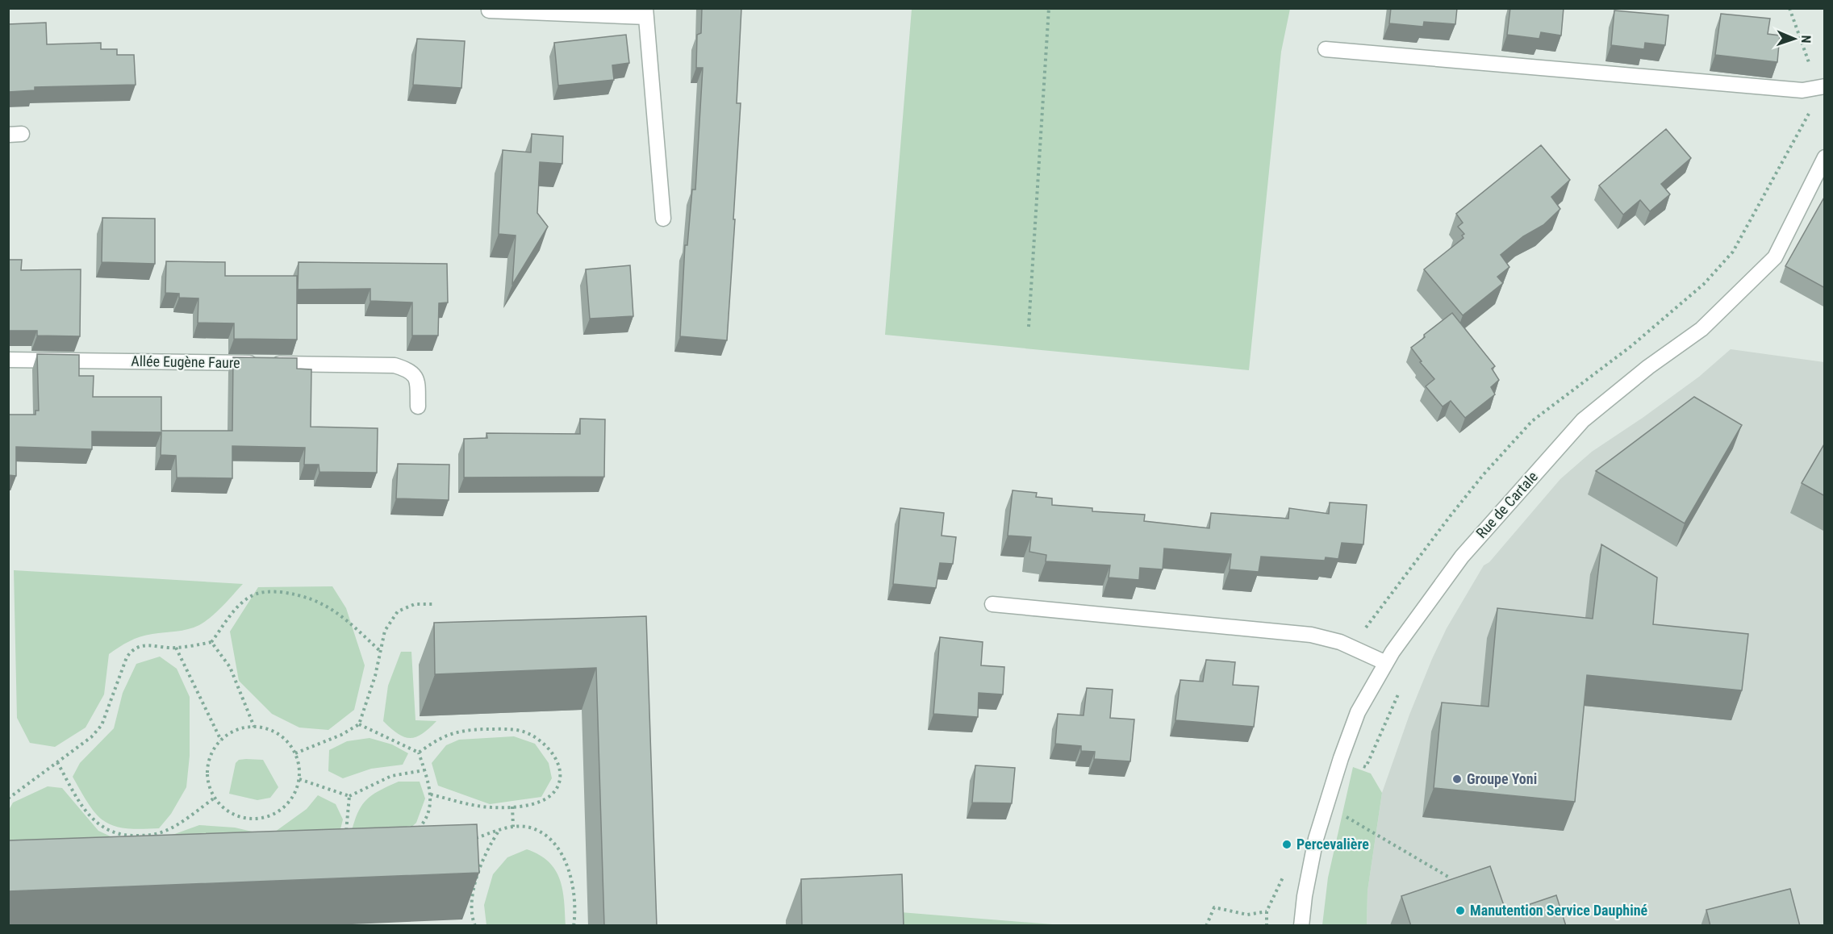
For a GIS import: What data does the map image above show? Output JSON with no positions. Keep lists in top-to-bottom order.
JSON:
{
  "streets": {
    "street": ["Allée Eugène Faure", "Rue de Cartale"]
  },
  "places": ["Groupe Yoni", "Percevalière", "Manutention Service Dauphiné"],
  "north": "right"
}
